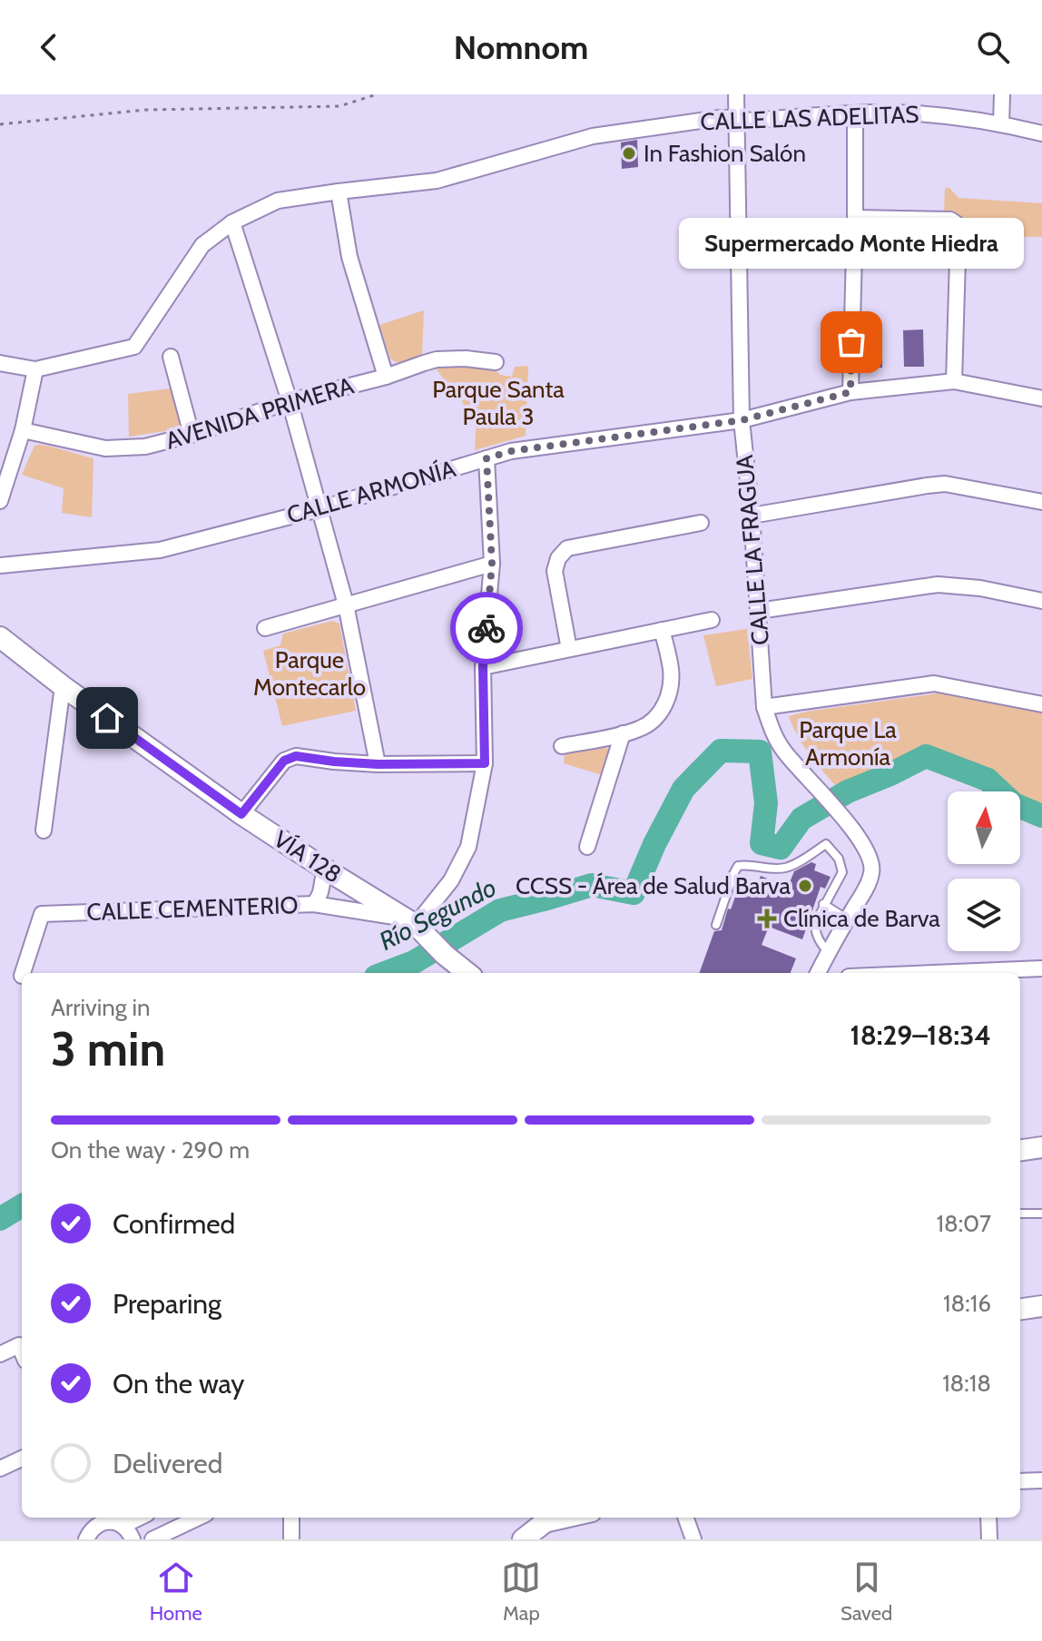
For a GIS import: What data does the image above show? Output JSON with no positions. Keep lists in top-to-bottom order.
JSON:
{
  "streets": {
    "main road": ["VÍA 128"],
    "street": [
      "CALLE LAS ADELITAS",
      "AVENIDA PRIMERA",
      "CALLE ARMONÍA",
      "CALLE LA FRAGUA",
      "CALLE CEMENTERIO"
    ]
  },
  "crossings": [
    ["CALLE LAS ADELITAS", "CALLE LA FRAGUA"],
    ["CALLE ARMONÍA", "CALLE LA FRAGUA"],
    ["VÍA 128", "CALLE CEMENTERIO"]
  ],
  "water": ["Río Segundo"],
  "parks": ["Parque Santa Paula 3", "Parque Montecarlo", "Parque La Armonía"],
  "places": {
    "other": ["In Fashion Salón", "Supermercado Monte Hiedra", "CCSS - Área de Salud Barva"],
    "health": ["Clínica de Barva"]
  },
  "north": "top",
  "page": {
    "header": "Nomnom",
    "bubble": "Supermercado Monte Hiedra",
    "heading": ["3 min", "Arriving in", "18:29–18:34"],
    "bar": "On the way · 290 m",
    "list": [
      ["Confirmed", "18:07"],
      ["Preparing", "18:16"],
      ["On the way", "18:18"],
      "Delivered"
    ],
    "tabs": ["Home", "Map", "Saved"]
  }
}
